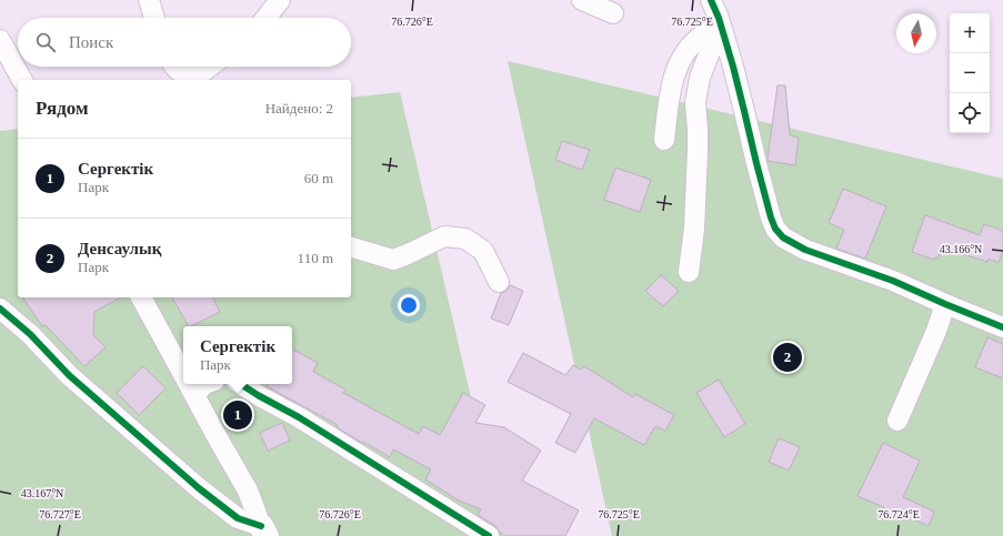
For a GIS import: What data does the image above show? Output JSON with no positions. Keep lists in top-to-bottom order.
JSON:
{
  "north": "bottom",
  "page": {
    "map_buttons": ["+", "−"],
    "search": "Поиск",
    "heading": ["Рядом", "Найдено: 2"],
    "list": [
      {
        "mark": "1",
        "name": "Сергектік",
        "note": "Парк",
        "value": "60 m"
      },
      {
        "mark": "2",
        "name": "Денсаулық",
        "note": "Парк",
        "value": "110 m"
      }
    ],
    "popup": ["Сергектік", "Парк"],
    "pins": ["2", "1"]
  },
  "coordinates": [
    "76.726°E",
    "76.725°E",
    "43.166°N",
    "43.167°N",
    "76.727°E",
    "76.724°E"
  ]
}
